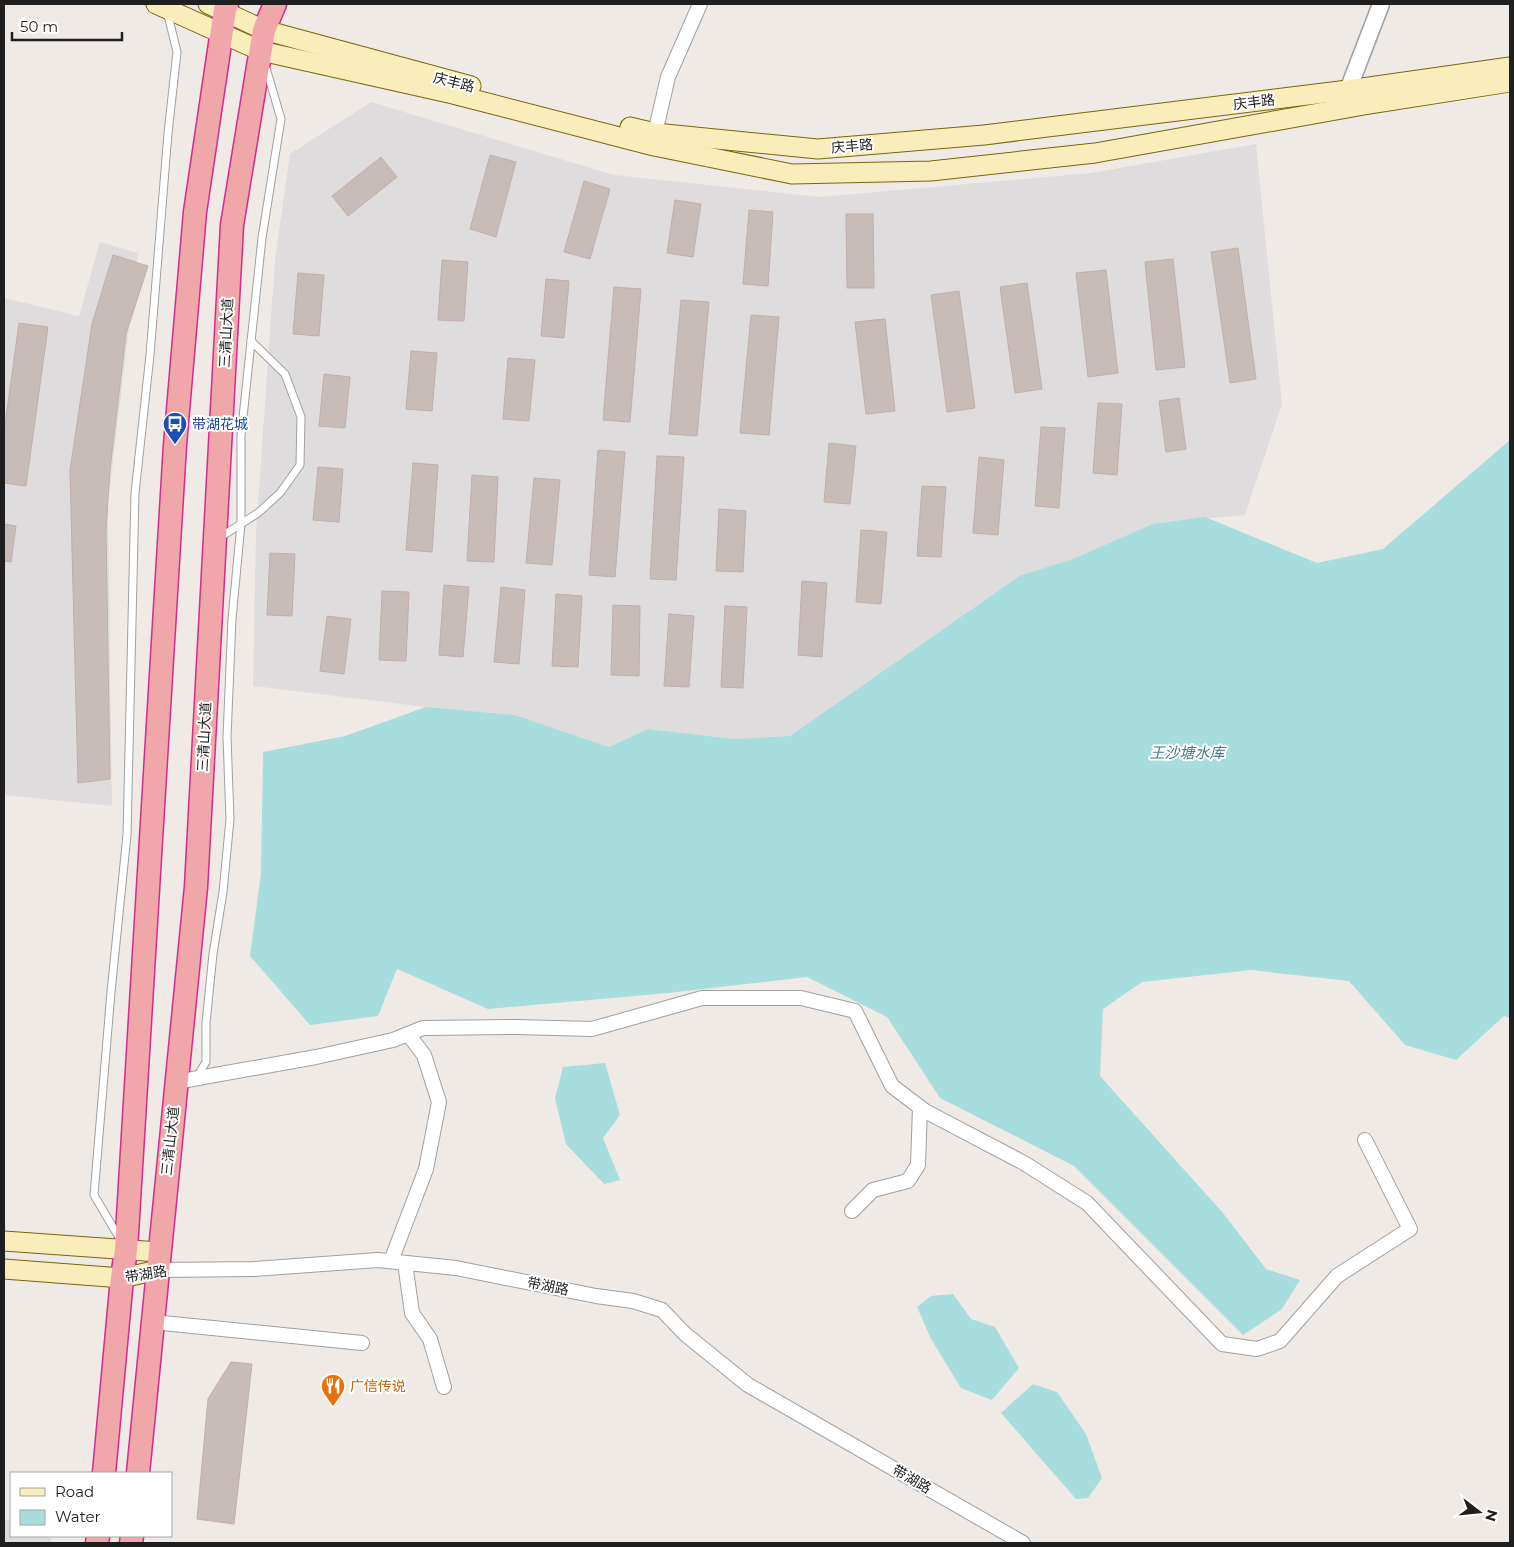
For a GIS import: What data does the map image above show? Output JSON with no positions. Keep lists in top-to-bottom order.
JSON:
{
  "streets": {
    "highway": ["三清山大道"],
    "main road": ["庆丰路", "带湖路"]
  },
  "crossings": [
    ["庆丰路", "三清山大道"],
    ["三清山大道", "带湖路"]
  ],
  "water": ["王沙塘水库"],
  "places": {
    "bus stop": ["带湖花城"],
    "restaurant": ["广信传说"]
  },
  "legend": ["Road", "Water"],
  "scale_bar": "50 m",
  "north": "right"
}
